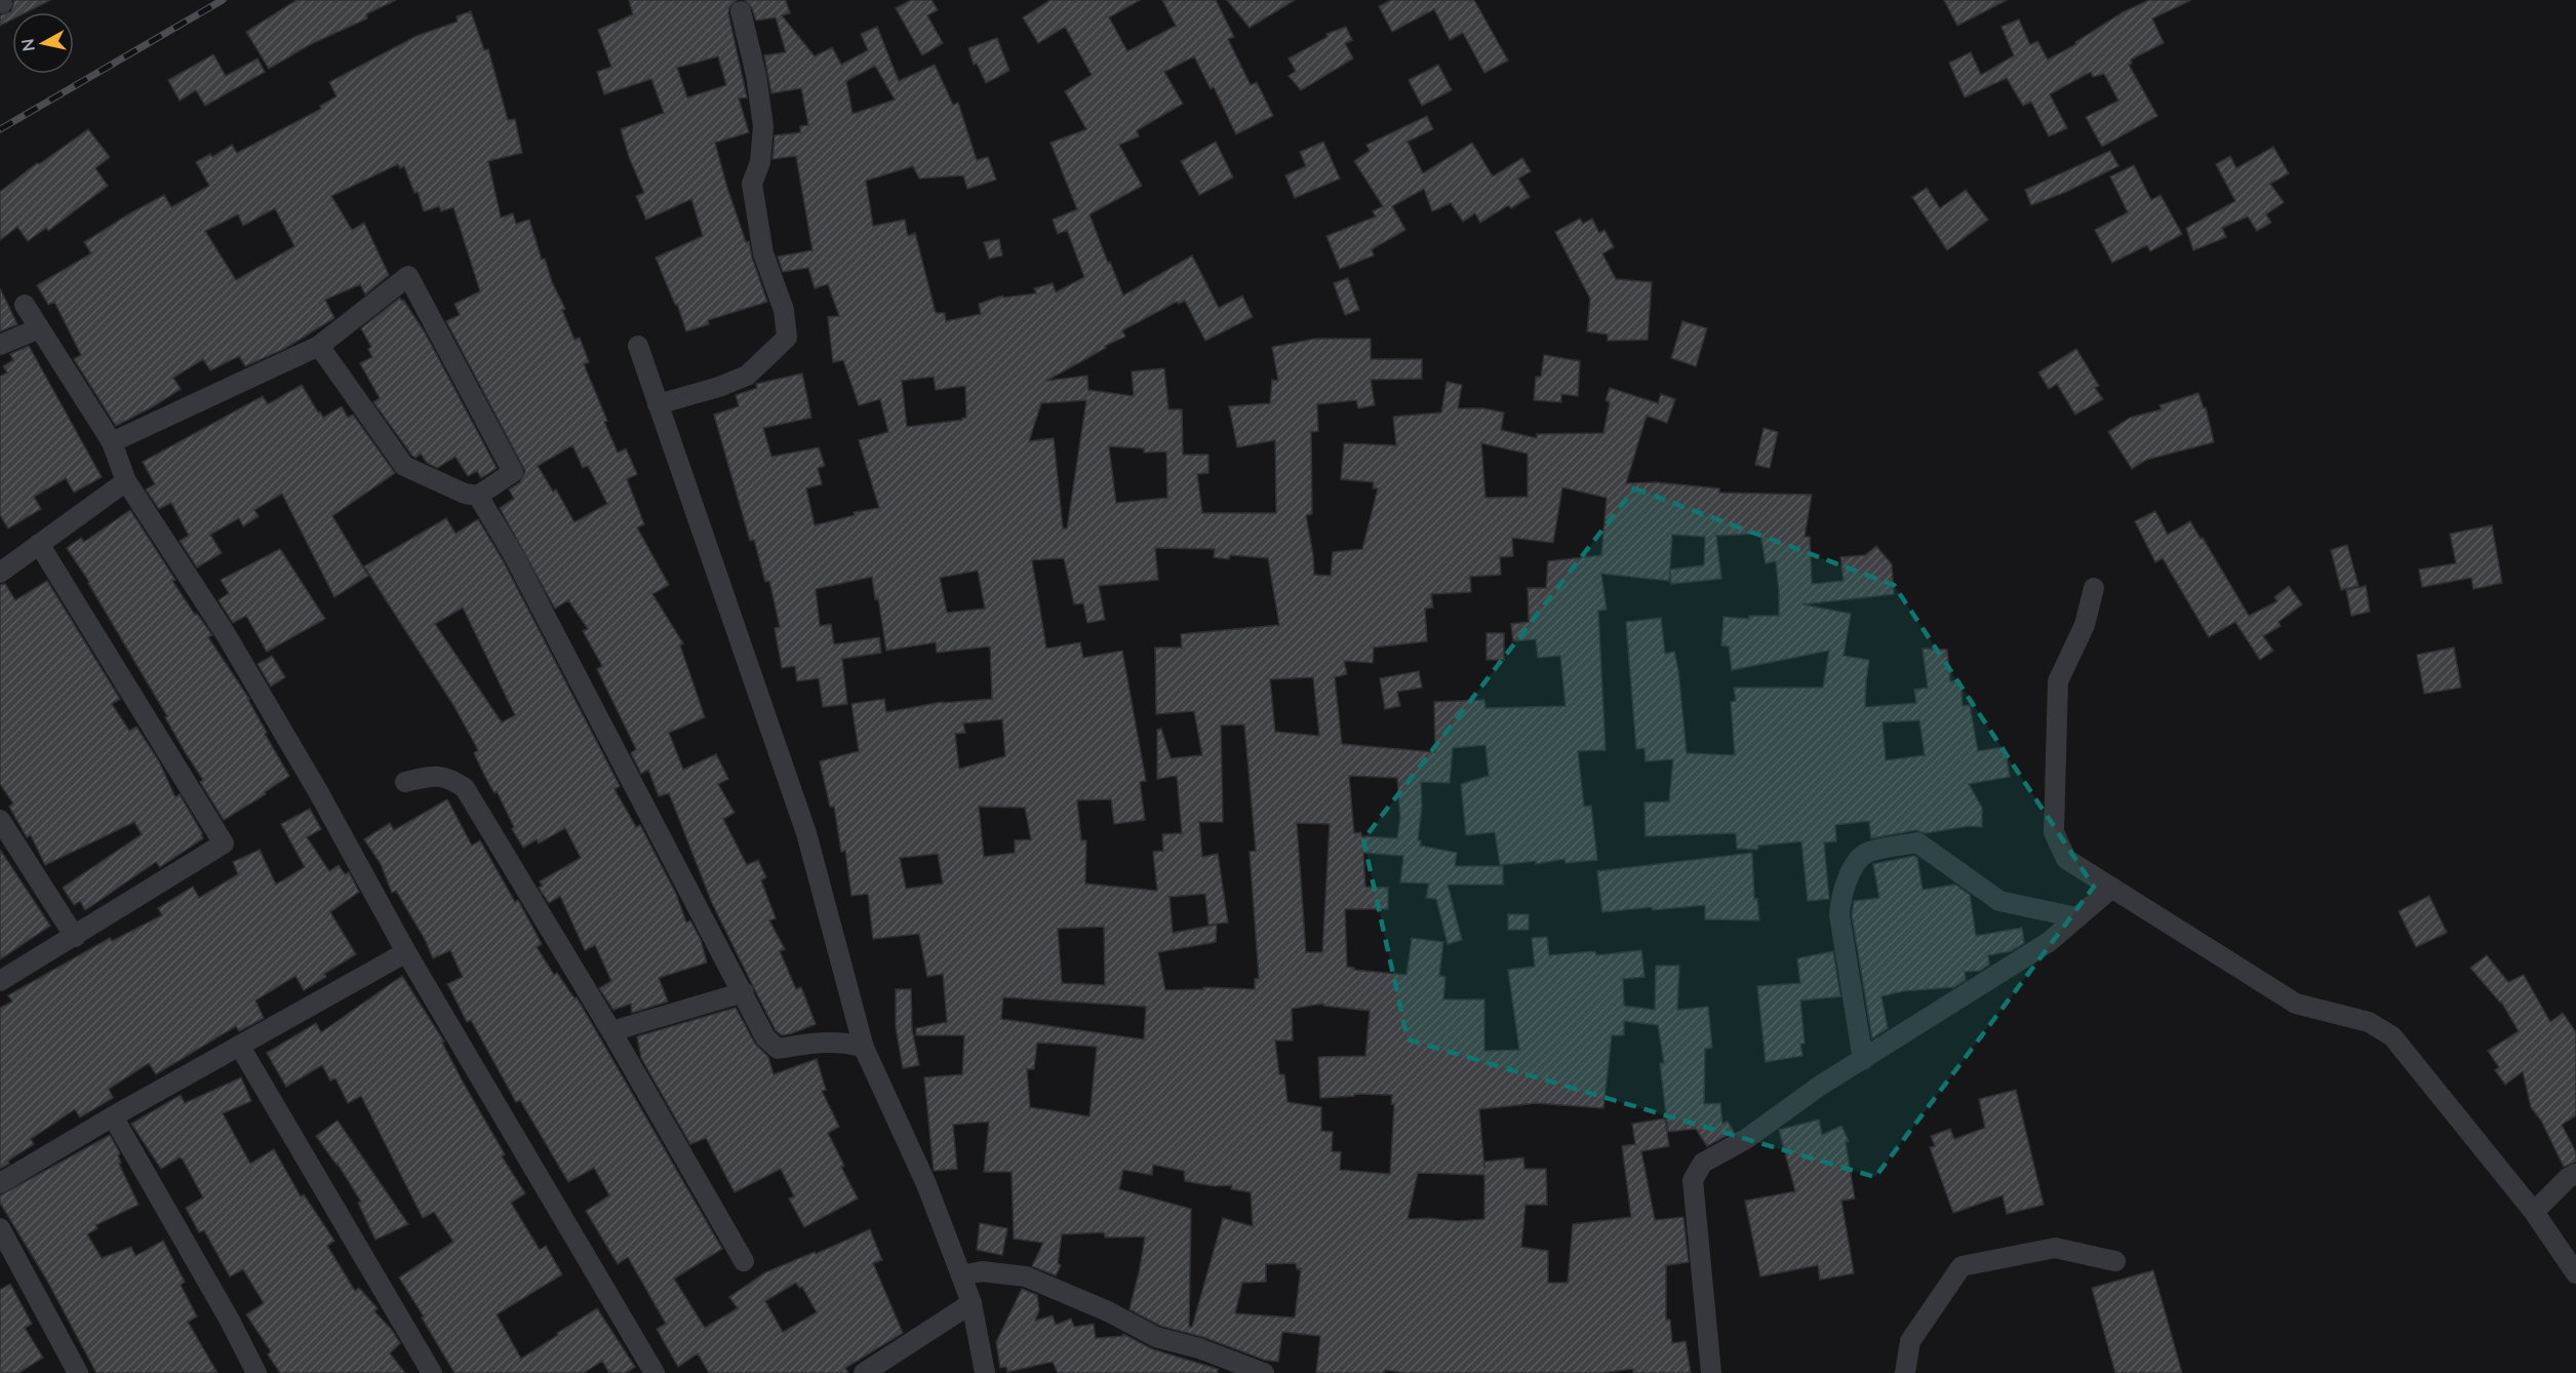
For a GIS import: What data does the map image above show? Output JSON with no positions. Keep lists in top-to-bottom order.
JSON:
{
  "north": "left"
}
